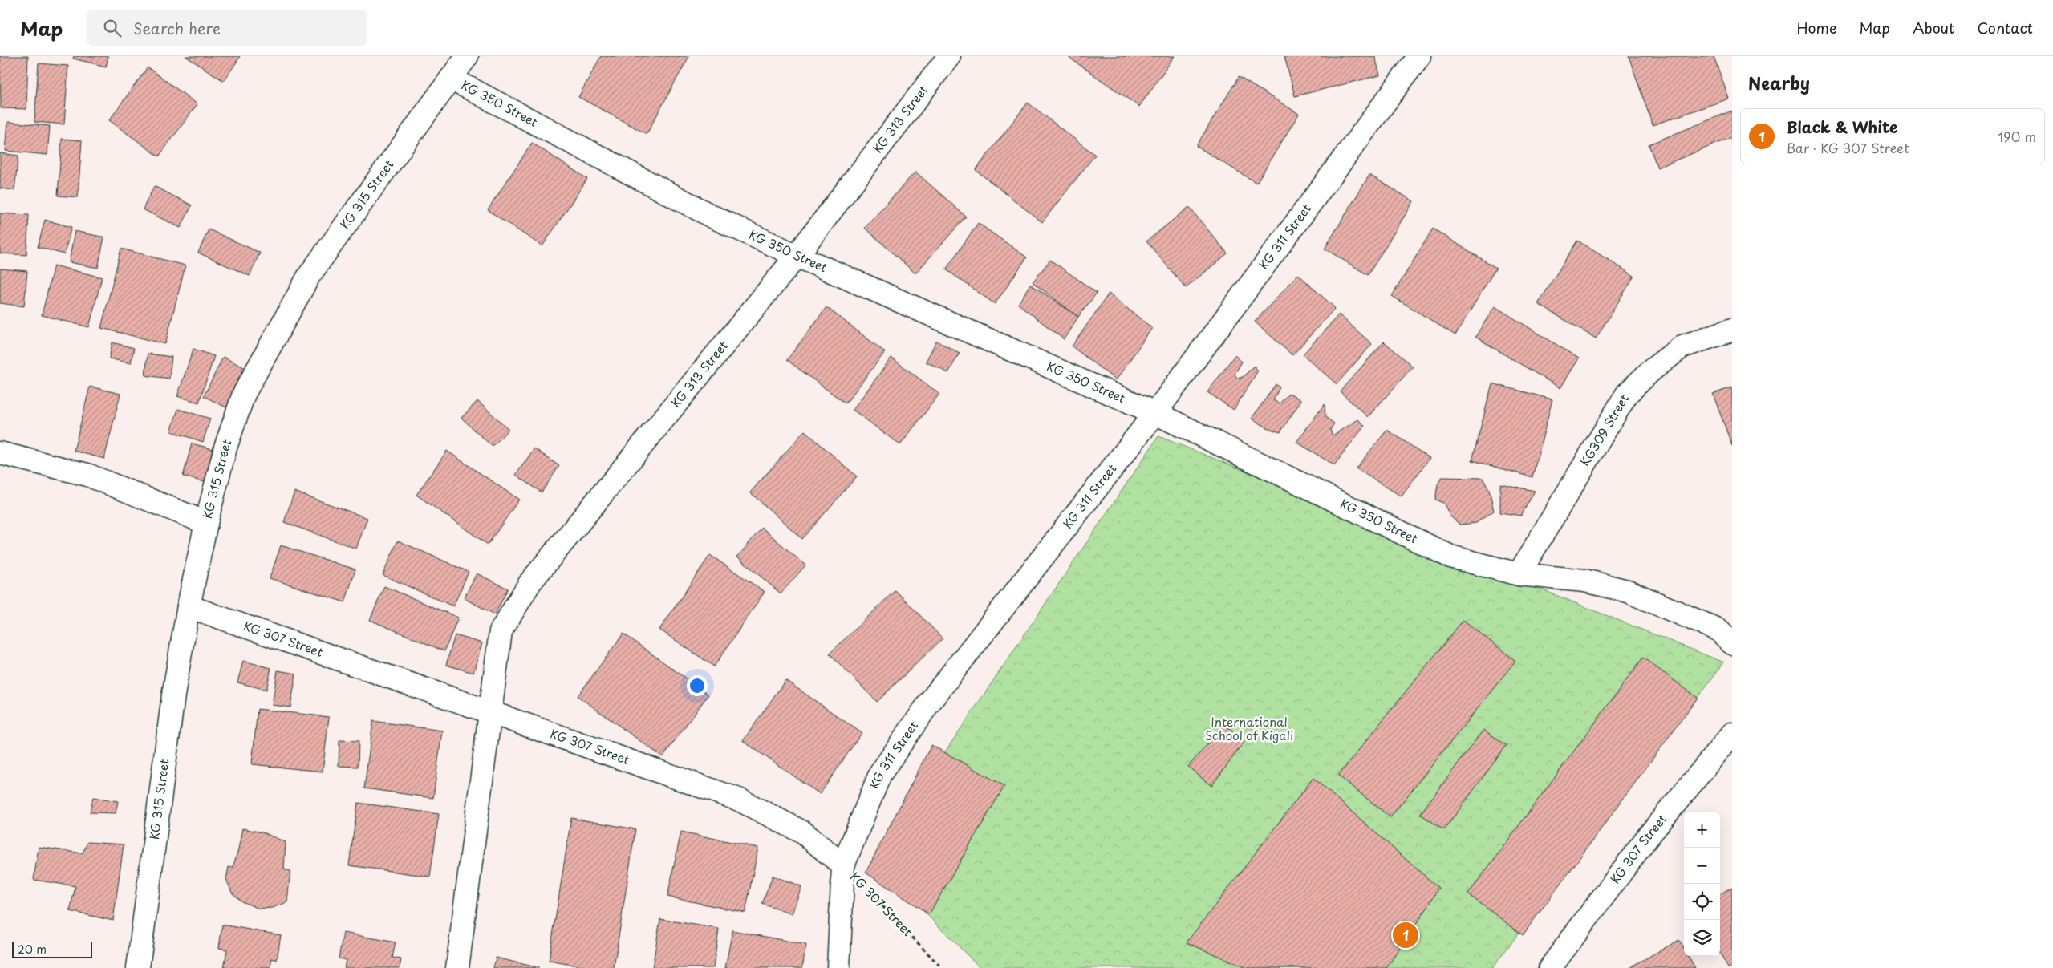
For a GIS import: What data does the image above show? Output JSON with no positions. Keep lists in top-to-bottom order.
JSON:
{
  "streets": {
    "street": [
      "KG 350 Street",
      "KG 313 Street",
      "KG 315 Street",
      "KG 311 Street",
      "KG309 Street",
      "KG 307 Street"
    ]
  },
  "crossings": [
    ["KG 350 Street", "KG 313 Street"],
    ["KG 350 Street", "KG 315 Street"],
    ["KG 350 Street", "KG 311 Street"],
    ["KG 350 Street", "KG309 Street"],
    ["KG 313 Street", "KG 307 Street"],
    ["KG 315 Street", "KG 307 Street"],
    ["KG 311 Street", "KG 307 Street"]
  ],
  "parks": ["International School of Kigali"],
  "scale_bar": "20 m",
  "page": {
    "header": "Map",
    "search": "Search here",
    "nav": [
      "Home",
      "Map",
      "About",
      "Contact"
    ],
    "heading": "Nearby",
    "list": [
      {
        "mark": "1",
        "name": "Black & White",
        "note": "Bar · KG 307 Street",
        "value": "190 m"
      }
    ],
    "map_buttons": ["+", "−"],
    "pins": "1",
    "scale": "20 m"
  }
}
